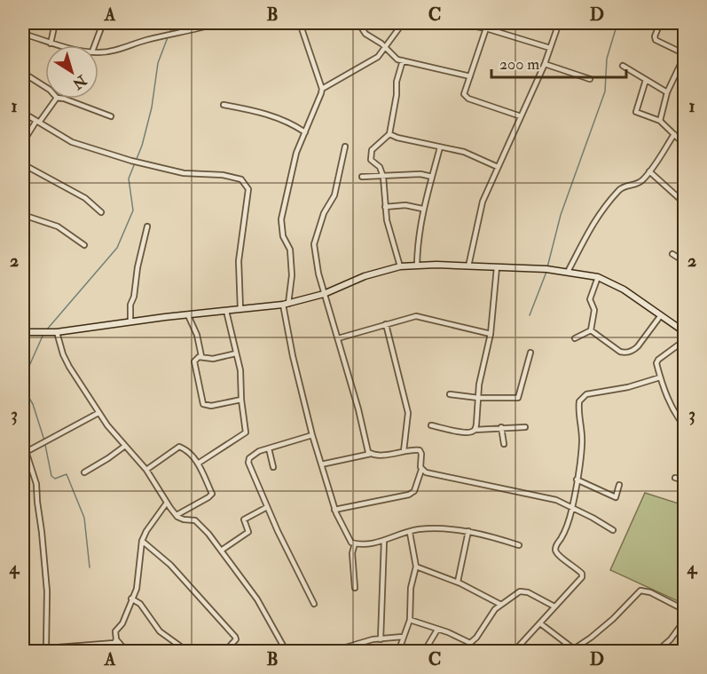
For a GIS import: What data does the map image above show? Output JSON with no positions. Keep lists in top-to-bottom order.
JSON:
{
  "scale_bar": "200 m",
  "north": "bottom right",
  "grid": {
    "columns": [
      "A",
      "B",
      "C",
      "D"
    ],
    "rows": [
      "1",
      "2",
      "3",
      "4"
    ]
  }
}
